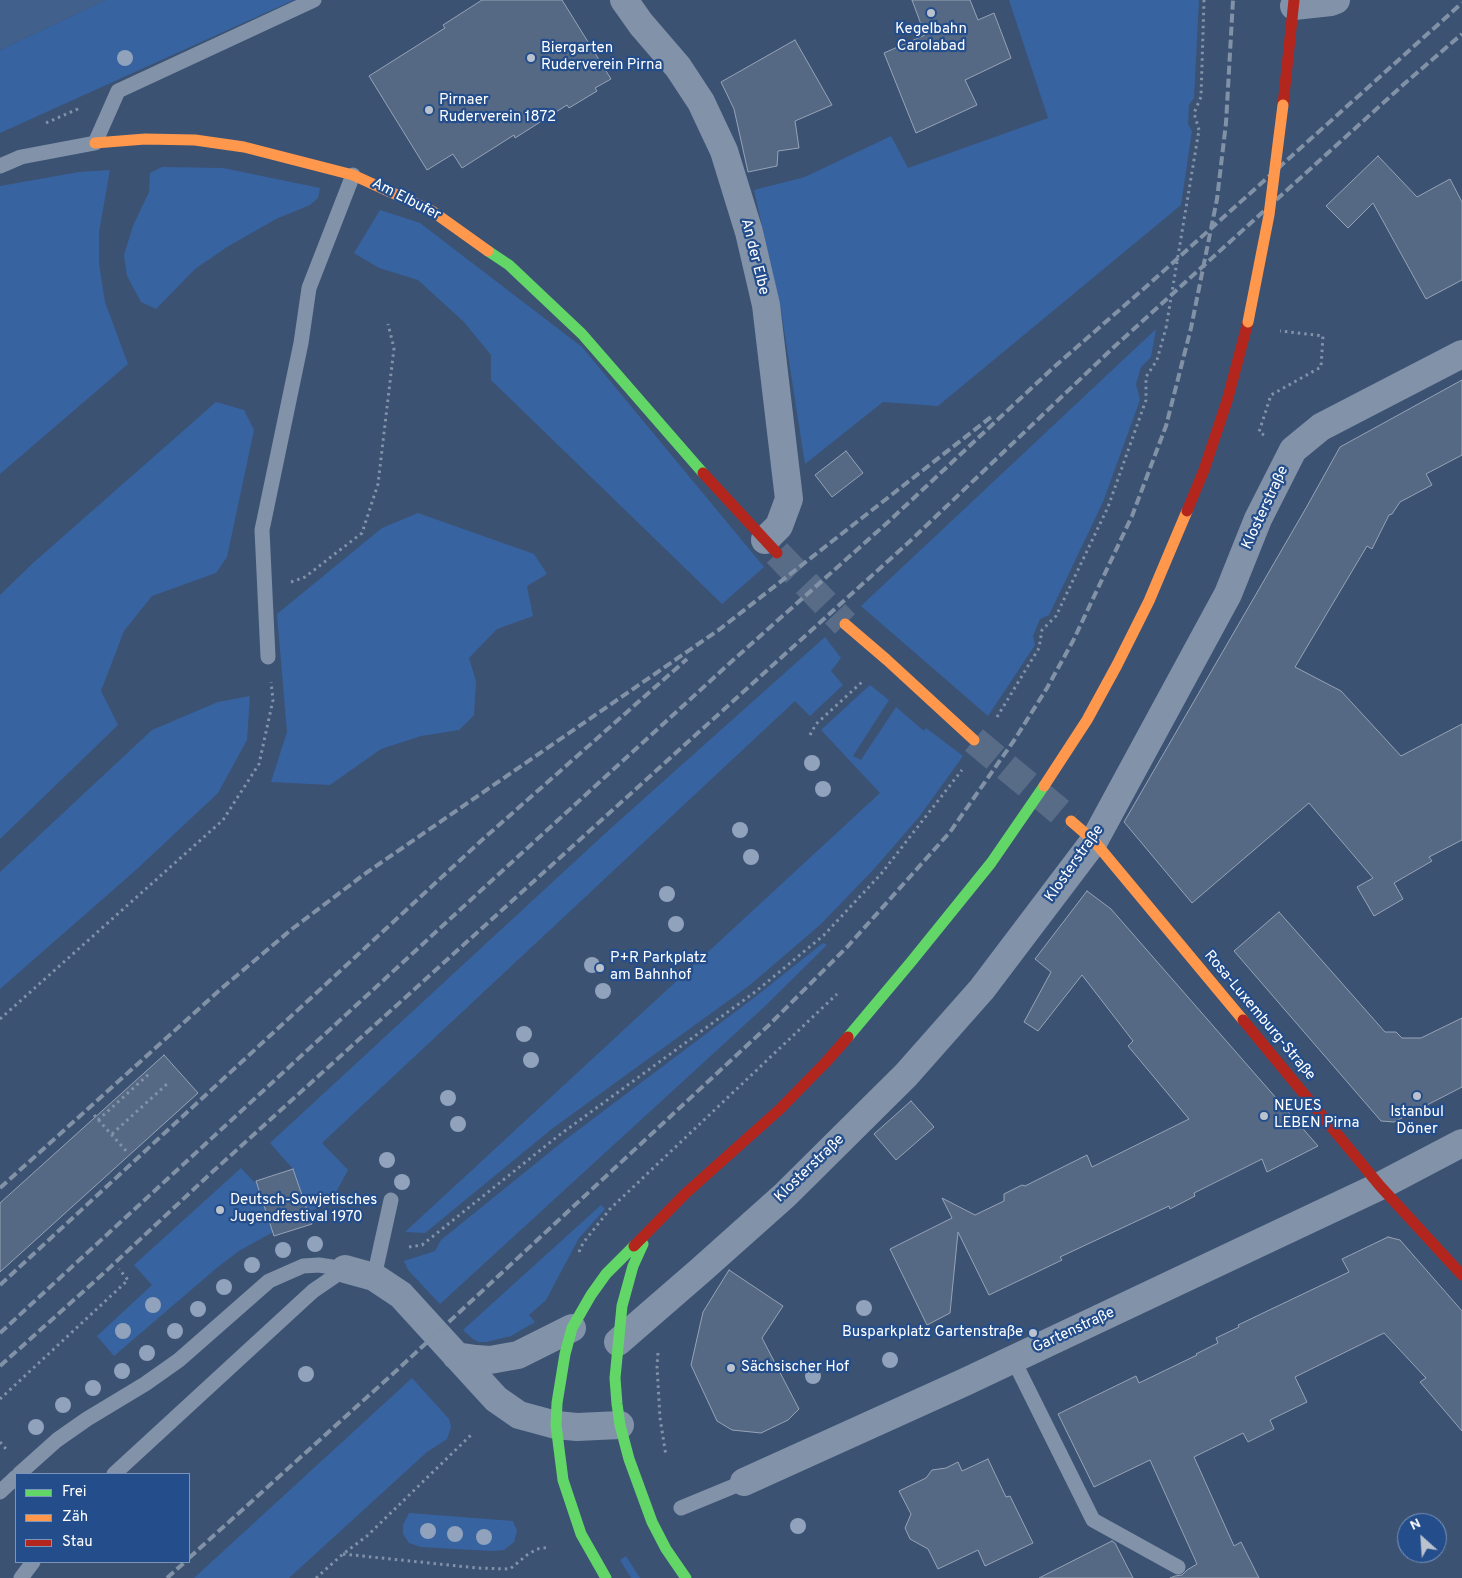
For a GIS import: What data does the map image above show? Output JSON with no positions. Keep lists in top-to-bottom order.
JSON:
{
  "streets": {
    "main road": ["Am Elbufer", "Rosa-Luxemburg-Straße"],
    "street": ["An der Elbe", "Klosterstraße", "Gartenstraße"]
  },
  "crossings": [
    ["Am Elbufer", "An der Elbe"],
    ["Klosterstraße", "Rosa-Luxemburg-Straße"],
    ["Rosa-Luxemburg-Straße", "Gartenstraße"]
  ],
  "places": [
    "Kegelbahn Carolabad",
    "Biergarten Ruderverein Pirna",
    "Pirnaer Ruderverein 1872",
    "P+R Parkplatz am Bahnhof",
    "Istanbul Döner",
    "NEUES LEBEN Pirna",
    "Deutsch-Sowjetisches Jugendfestival 1970",
    "Busparkplatz Gartenstraße",
    "Sächsischer Hof"
  ],
  "legend": ["Frei", "Zäh", "Stau"],
  "north": "top left"
}
